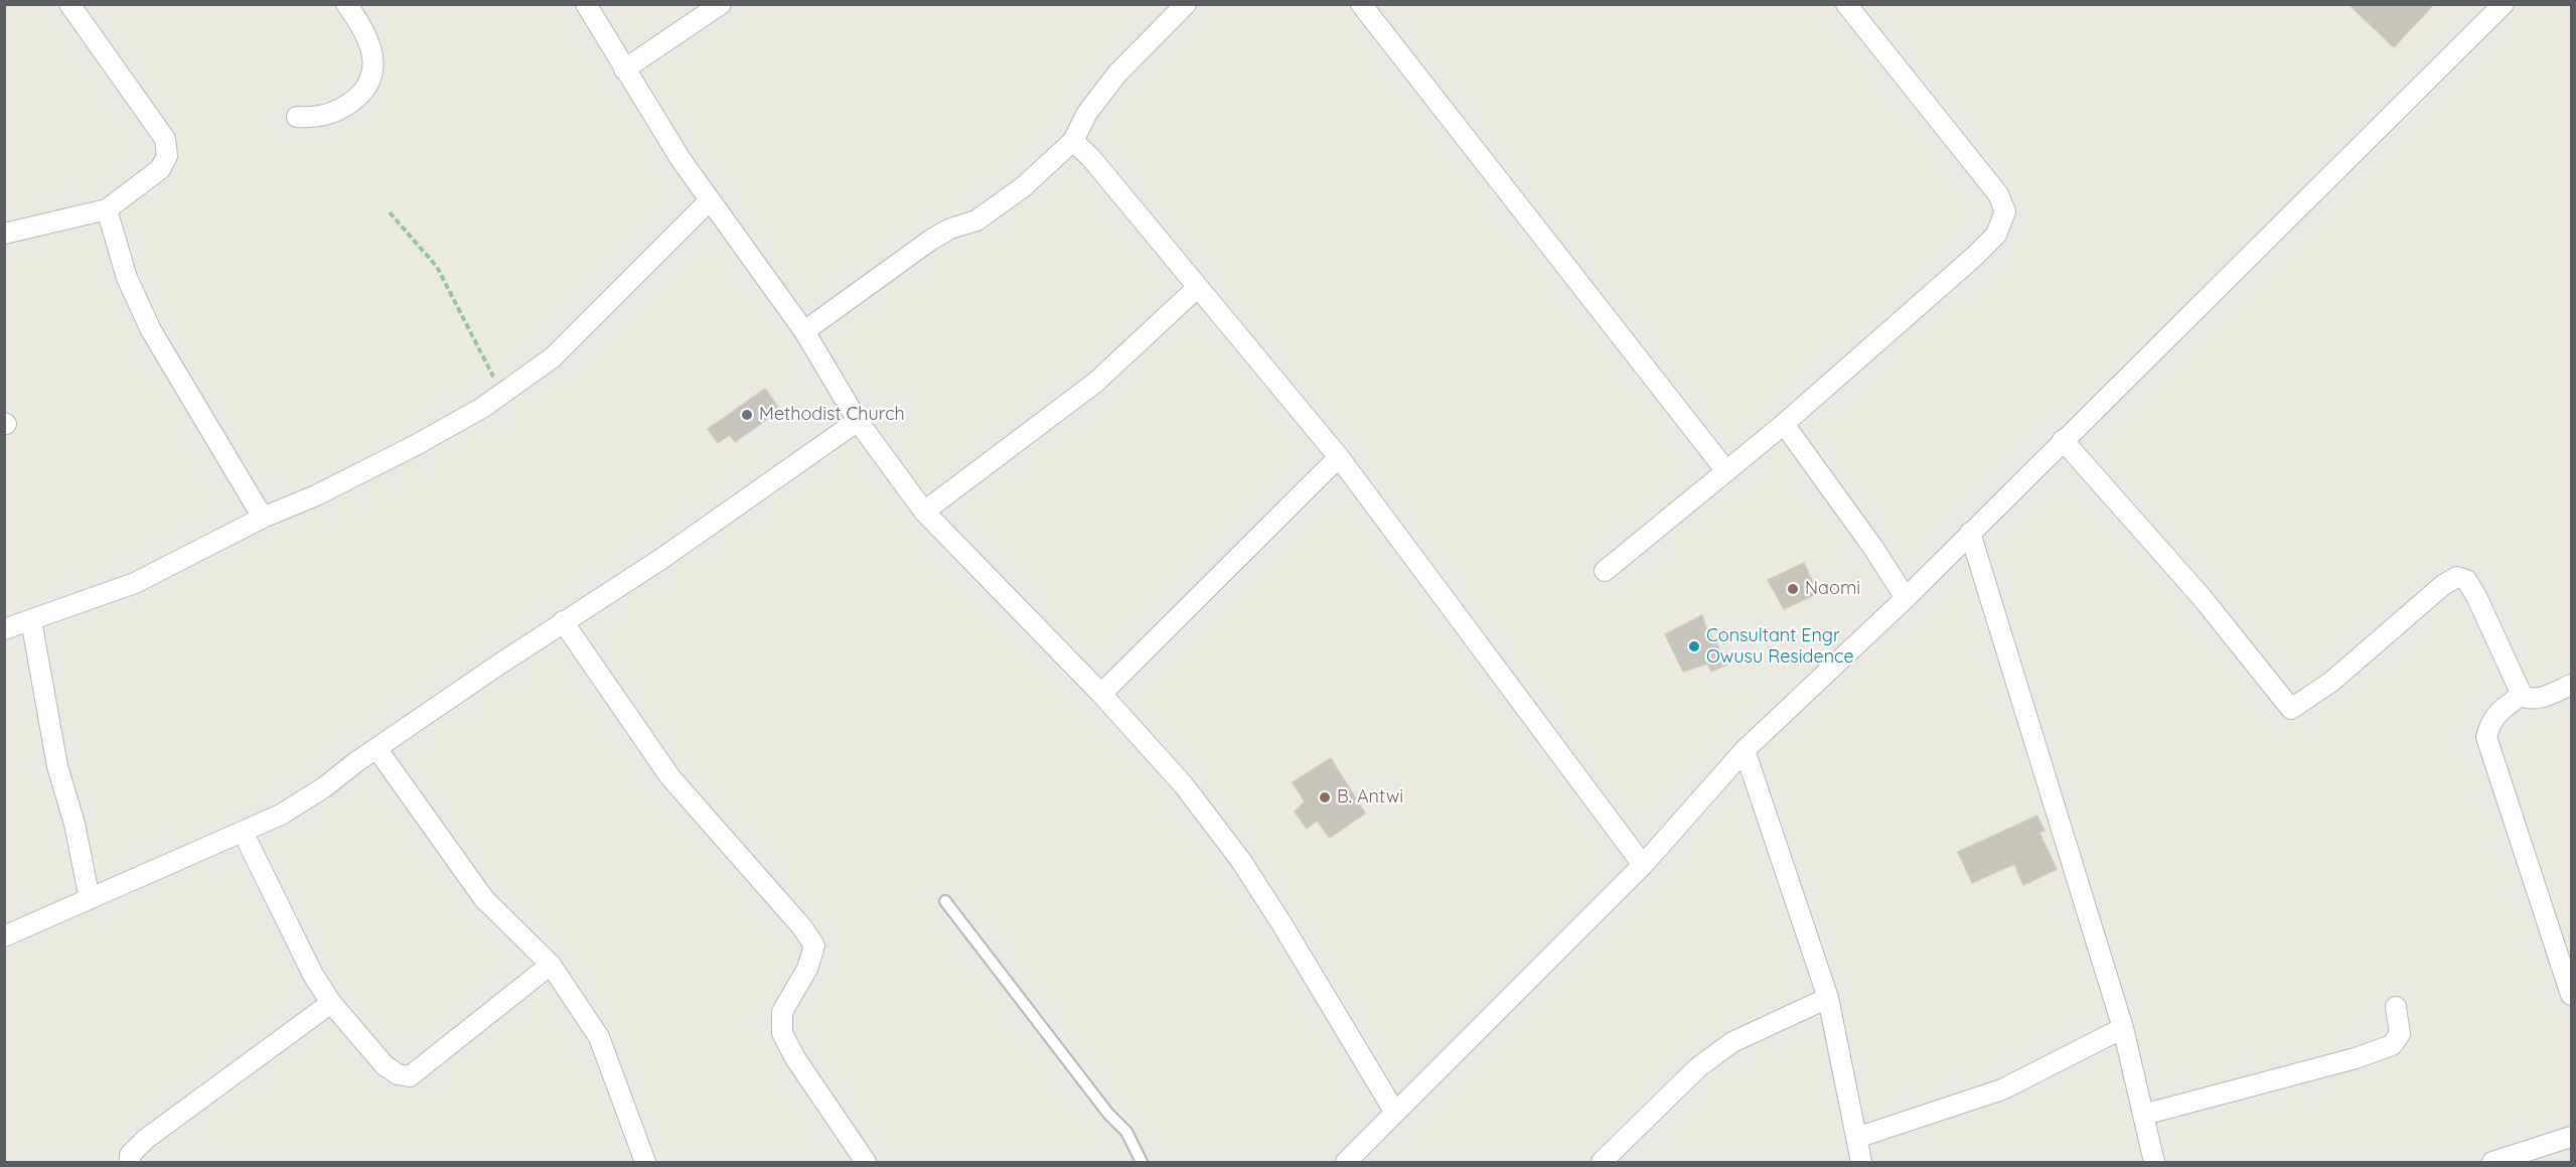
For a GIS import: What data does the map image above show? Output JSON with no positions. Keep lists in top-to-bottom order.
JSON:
{
  "places": [
    "Methodist Church",
    "Naomi",
    "Consultant Engr Owusu Residence",
    "B. Antwi"
  ]
}
